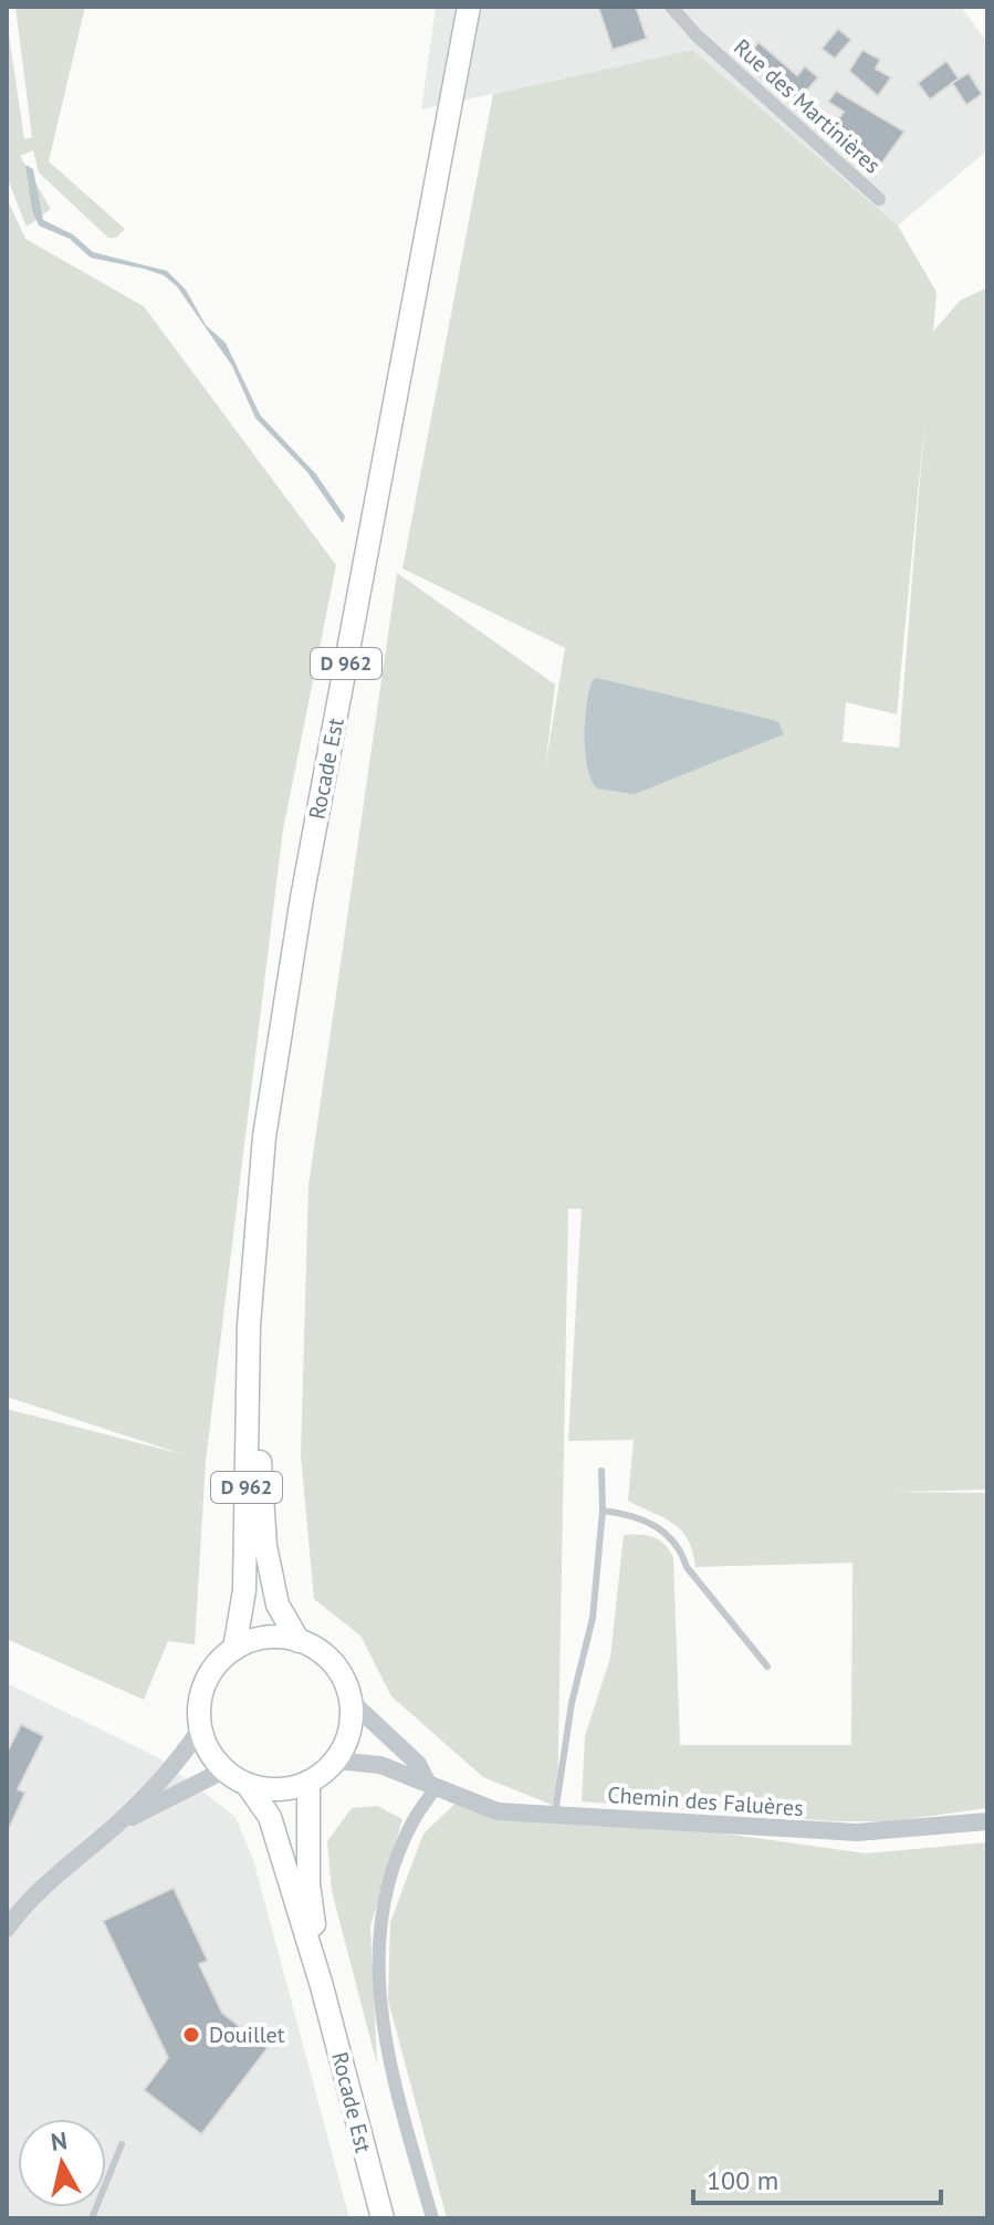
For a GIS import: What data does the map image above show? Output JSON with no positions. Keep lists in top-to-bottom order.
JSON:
{
  "streets": {
    "main road": ["D 962", "Rocade Est"],
    "street": ["Rue des Martinières", "Chemin des Faluères"]
  },
  "crossings": [
    ["Rocade Est", "Chemin des Faluères"]
  ],
  "places": ["Douillet"],
  "scale_bar": "100 m",
  "north": "top"
}
